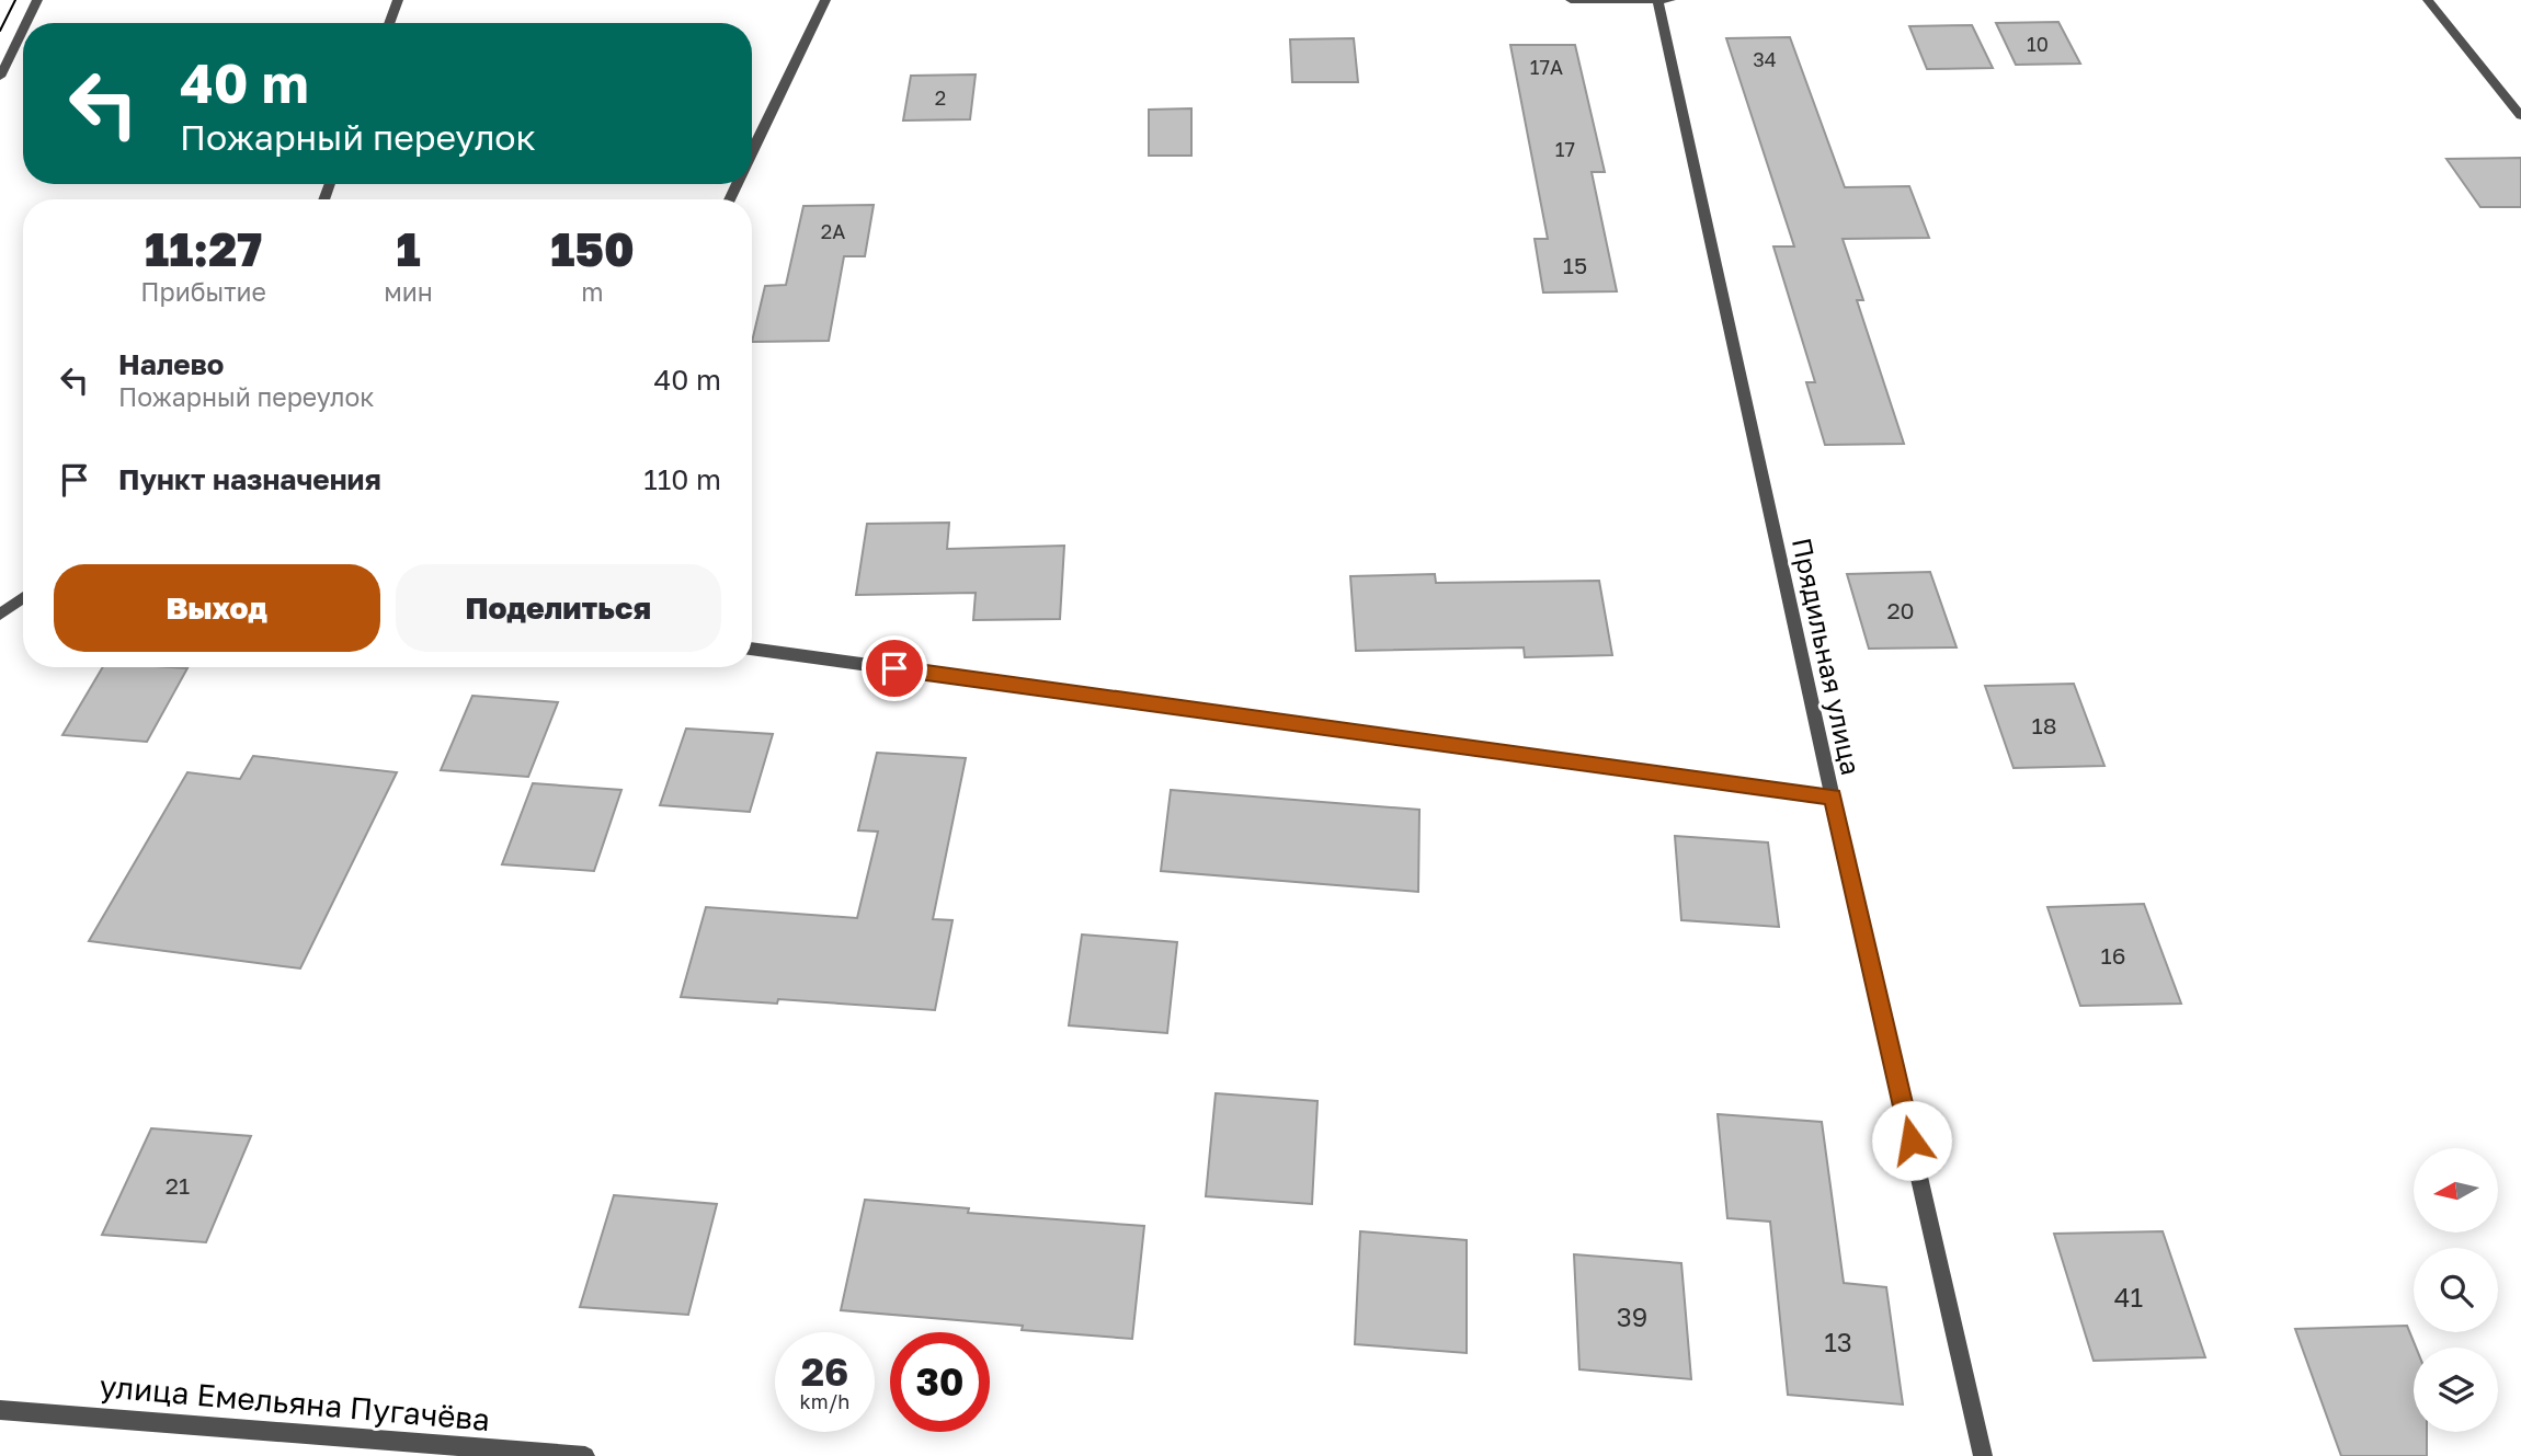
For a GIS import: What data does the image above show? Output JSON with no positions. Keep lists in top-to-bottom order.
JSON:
{
  "streets": {
    "street": ["Прядильная улица", "улица Емельяна Пугачёва"]
  },
  "house_numbers": [
    "10",
    "34",
    "17А",
    "2",
    "17",
    "2А",
    "15",
    "20",
    "18",
    "16",
    "21",
    "41",
    "39",
    "13"
  ],
  "north": "left",
  "page": {
    "turn": ["40 m", "Пожарный переулок"],
    "eta": [
      "11:27",
      "Прибытие",
      "1",
      "мин",
      "150",
      "m"
    ],
    "list": [
      {
        "name": "Налево",
        "note": "Пожарный переулок",
        "value": "40 m"
      },
      {
        "name": "Пункт назначения",
        "value": "110 m"
      }
    ],
    "buttons": ["Выход", "Поделиться"],
    "speed": "26 km/h",
    "limit": "30"
  }
}
